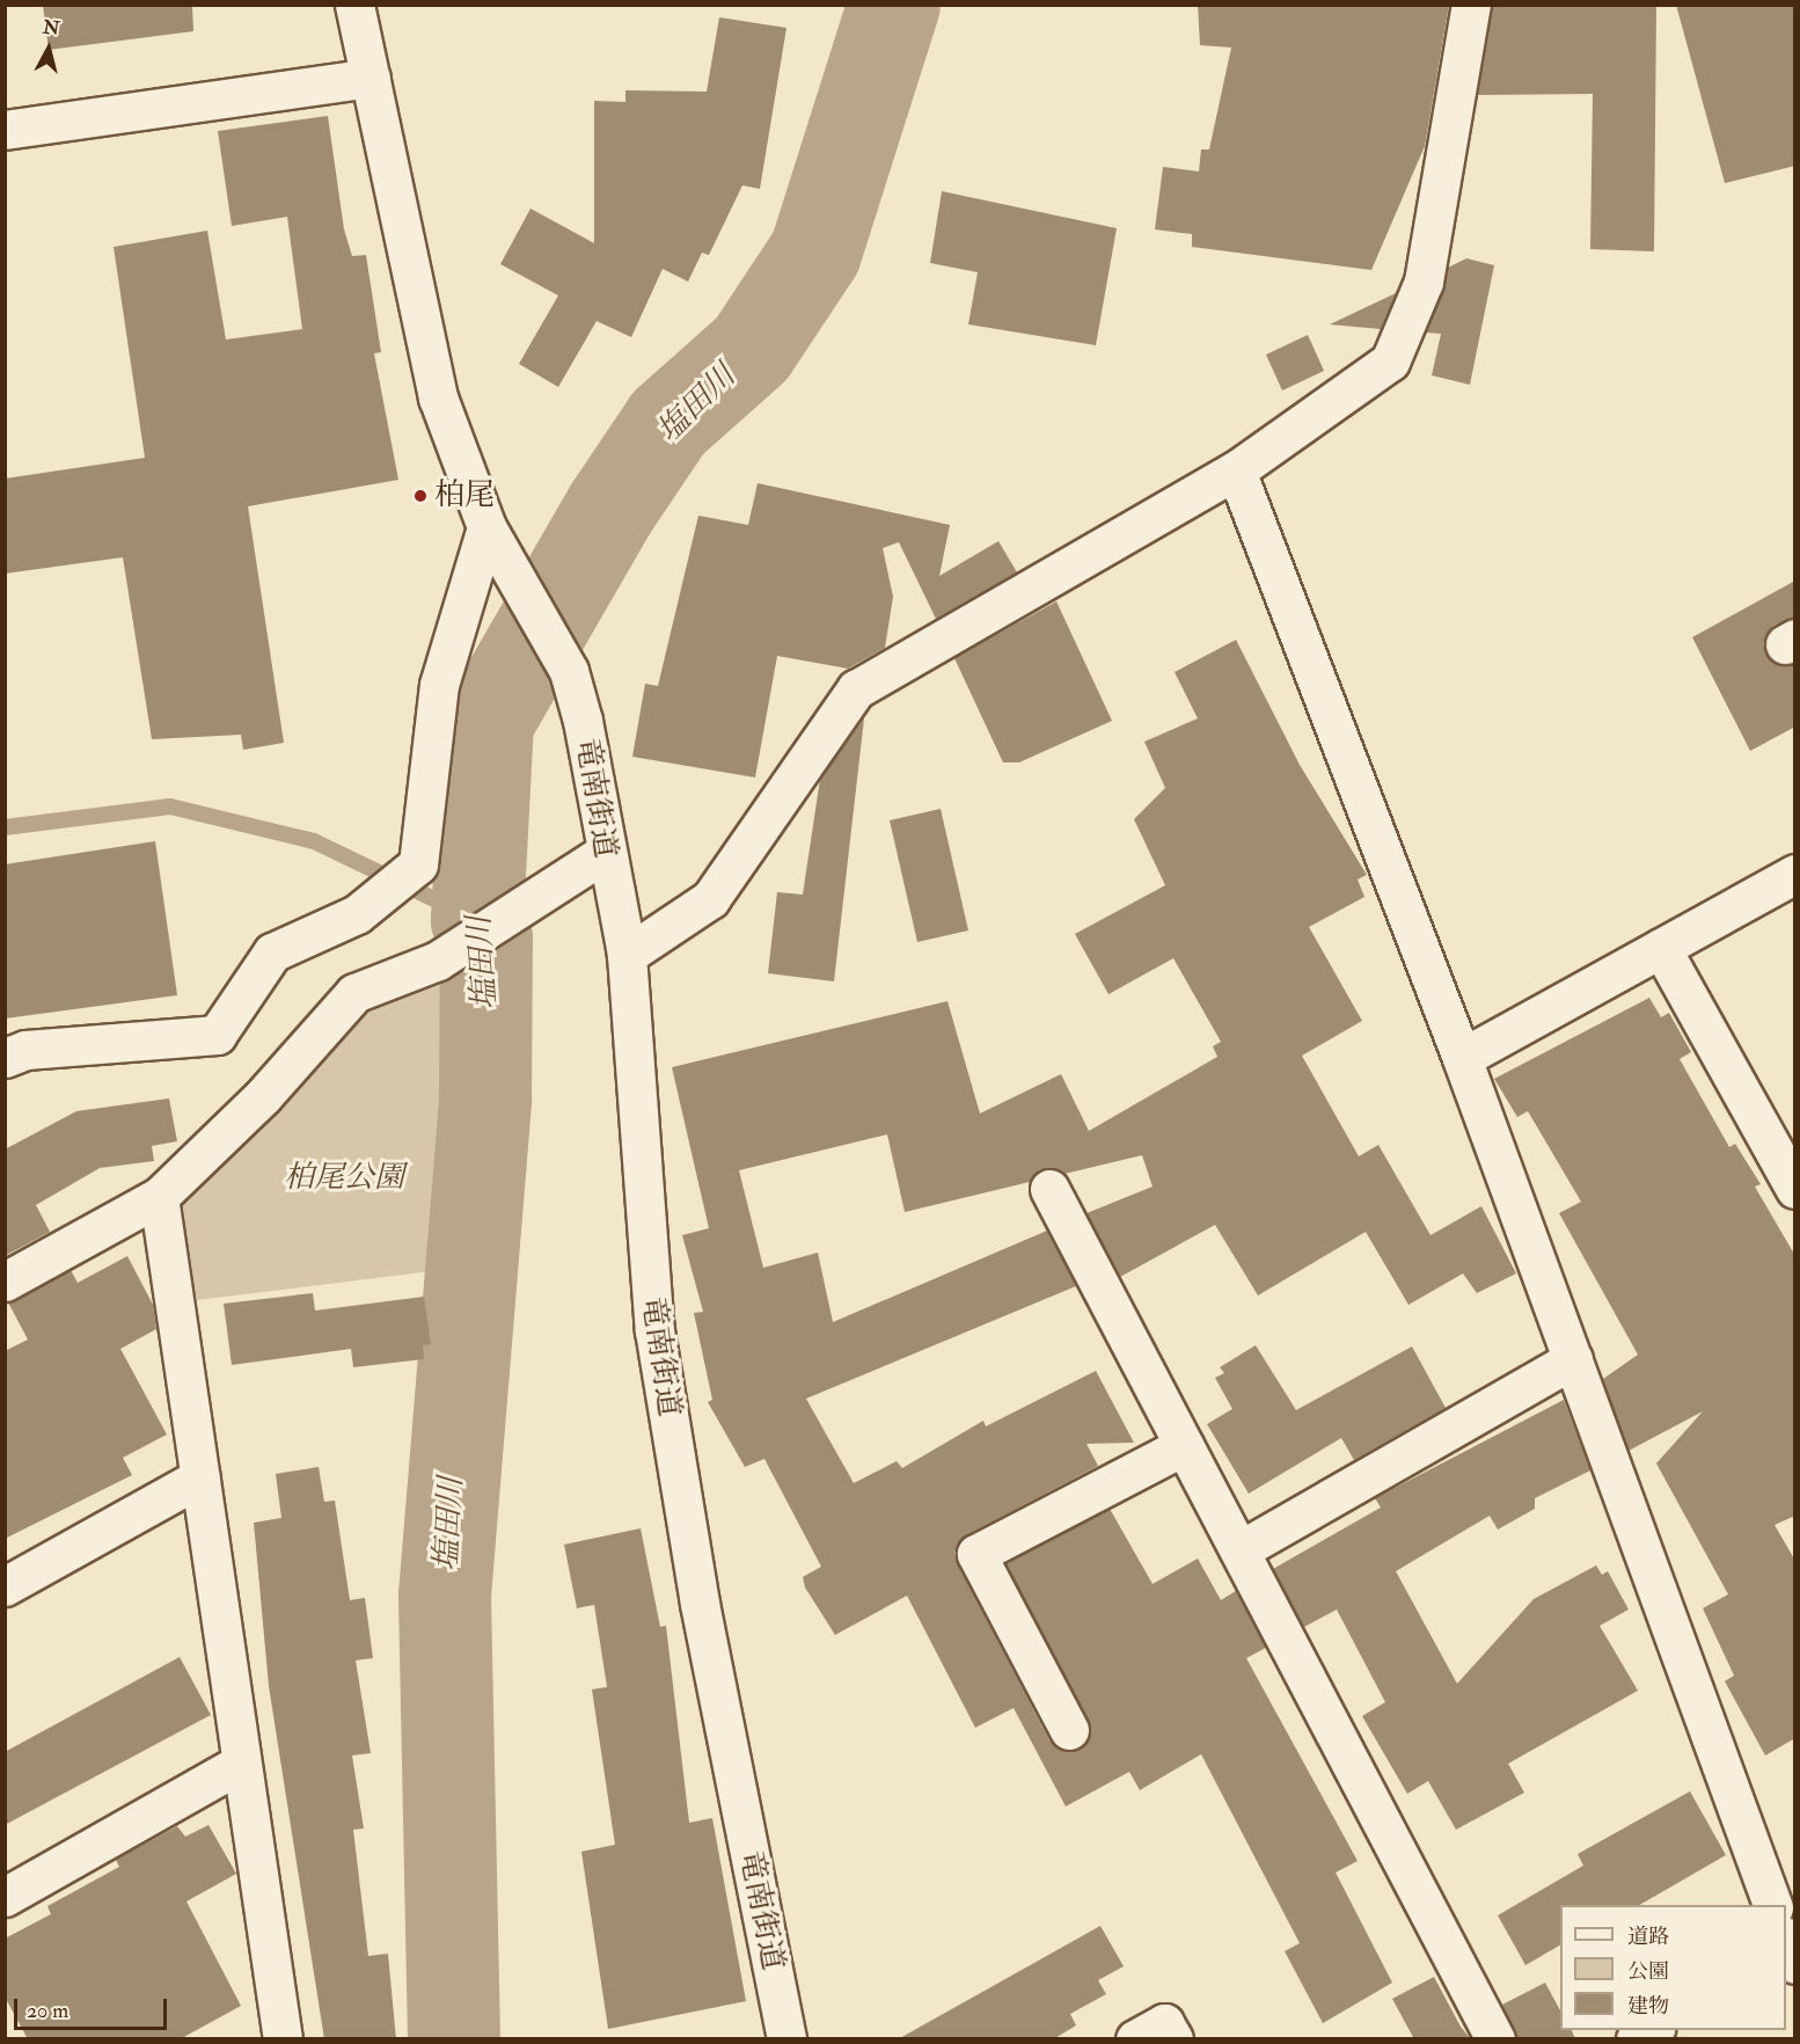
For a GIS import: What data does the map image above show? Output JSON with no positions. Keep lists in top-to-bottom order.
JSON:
{
  "streets": {
    "street": ["竜南街道"]
  },
  "water": ["塩田川"],
  "parks": ["柏尾公園"],
  "places": ["柏尾"],
  "legend": ["道路", "公園", "建物"],
  "scale_bar": "20 m",
  "north": "top"
}
